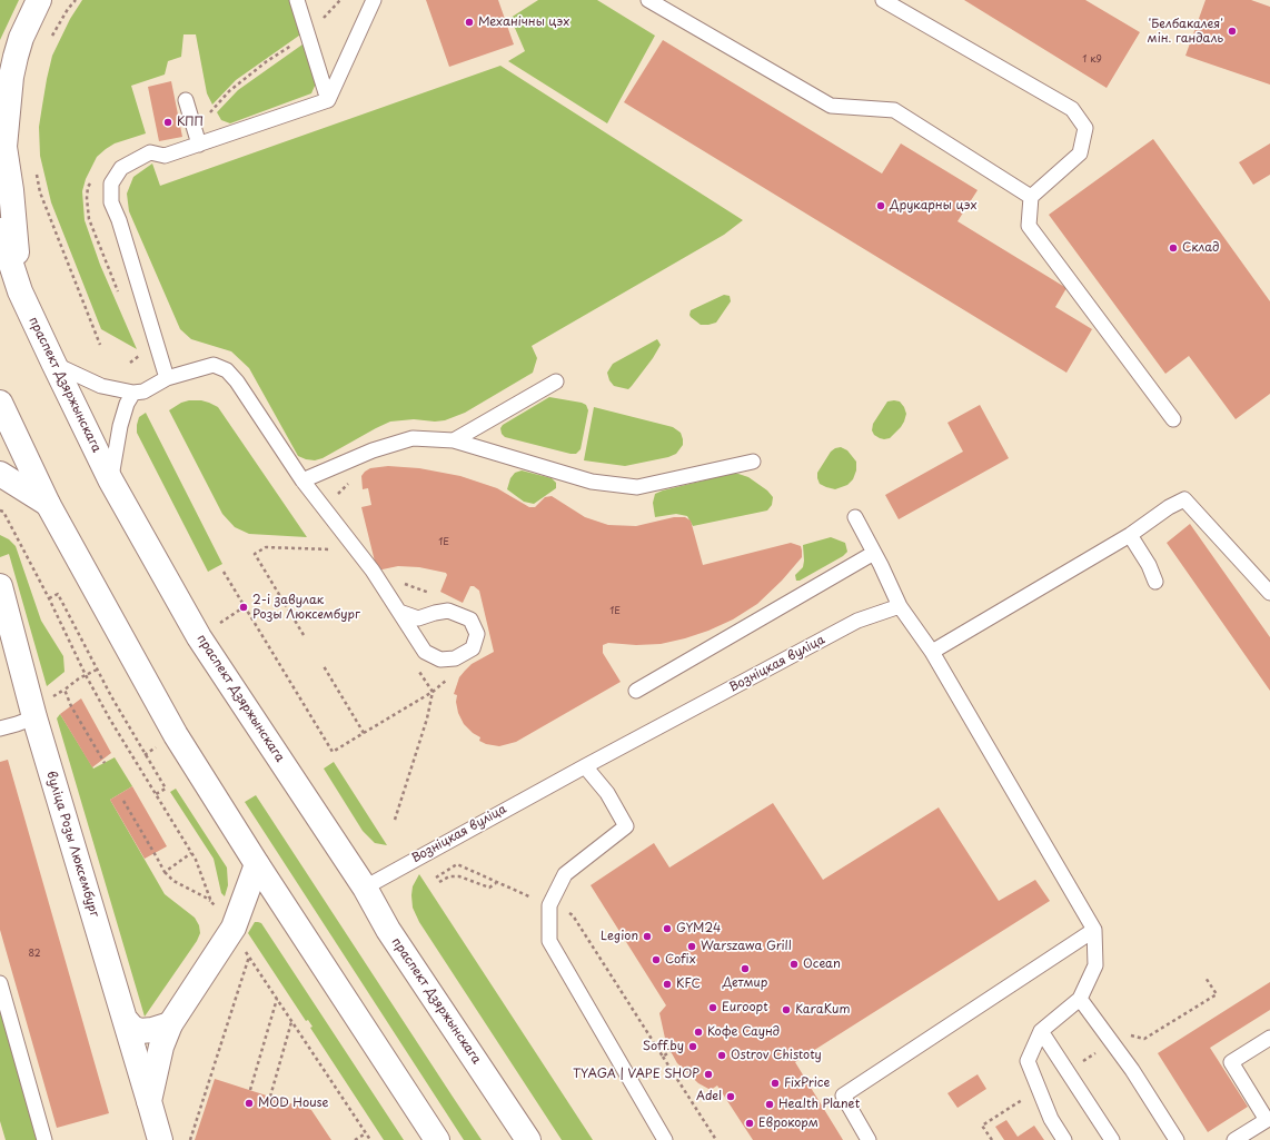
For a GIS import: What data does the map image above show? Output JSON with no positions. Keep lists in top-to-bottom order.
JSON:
{
  "streets": {
    "main road": ["праспект Дзяржынскага", "вуліца Розы Люксембург"],
    "lane": ["Возніцкая вуліца"]
  },
  "crossings": [
    ["праспект Дзяржынскага", "Возніцкая вуліца"]
  ],
  "places": [
    "Механічны цэх",
    "'Белбакалея' мін. гандаль",
    "КПП",
    "Друкарны цэх",
    "Склад",
    "2-і завулак Розы Люксембург",
    "GYM24",
    "Legion",
    "Warszawa Grill",
    "Cofix",
    "Ocean",
    "Детмир",
    "KFC",
    "Euroopt",
    "KaraKum",
    "Кофе Саунд",
    "Soff.by",
    "Ostrov Chistoty",
    "TYAGA | VAPE SHOP",
    "FixPrice",
    "Adel",
    "MOD House",
    "Health Planet",
    "Еврокорм"
  ],
  "house_numbers": [
    "1 к9",
    "1Е",
    "1Е",
    "82"
  ]
}
